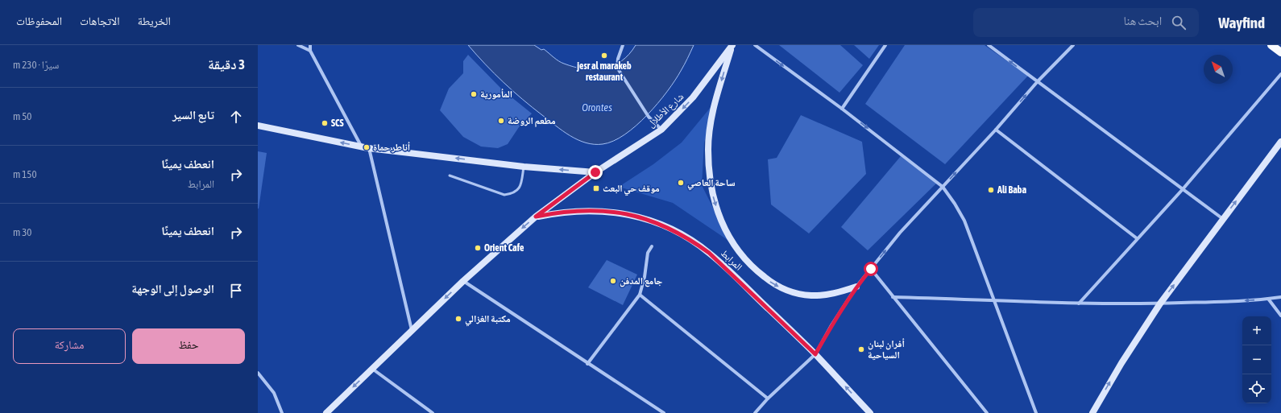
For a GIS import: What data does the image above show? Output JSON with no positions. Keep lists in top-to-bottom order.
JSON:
{
  "streets": {
    "main road": ["شارع الأطلال", "المرابط"]
  },
  "crossings": [
    ["شارع الأطلال", "المرابط"]
  ],
  "one_way": ["شارع الأطلال"],
  "water": ["Orontes"],
  "places": {
    "other": [
      "jesr al marakeb restaurant",
      "المأمورية",
      "مطعم الروضة",
      "SCS",
      "أناطر حماة",
      "ساحة العاصي",
      "Ali Baba",
      "Orient Cafe",
      "جامع المدفن",
      "مكتبة الغزالي",
      "أفران لبنان السياحية"
    ],
    "transit": ["موقف حي البعث"]
  },
  "north": "top left",
  "page": {
    "header": "Wayfind",
    "search": "ابحث هنا",
    "nav": ["الخريطة", "الاتجاهات", "المحفوظات"],
    "heading": ["3 دقيقة", "سيرًا · 230 m"],
    "list": [
      ["تابع السير", "50 m"],
      ["انعطف يمينًا", "المرابط", "150 m"],
      ["انعطف يمينًا", "30 m"],
      "الوصول إلى الوجهة"
    ],
    "map_buttons": ["+", "−"],
    "buttons": ["حفظ", "مشاركة"]
  }
}
